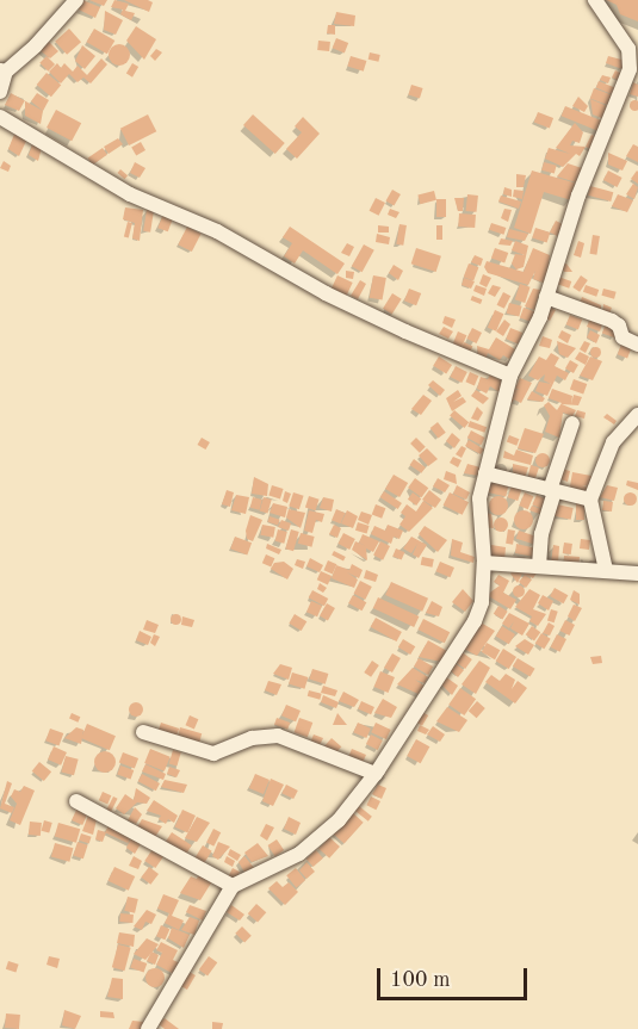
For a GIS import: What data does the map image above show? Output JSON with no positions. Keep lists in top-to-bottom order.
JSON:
{
  "scale_bar": "100 m"
}
